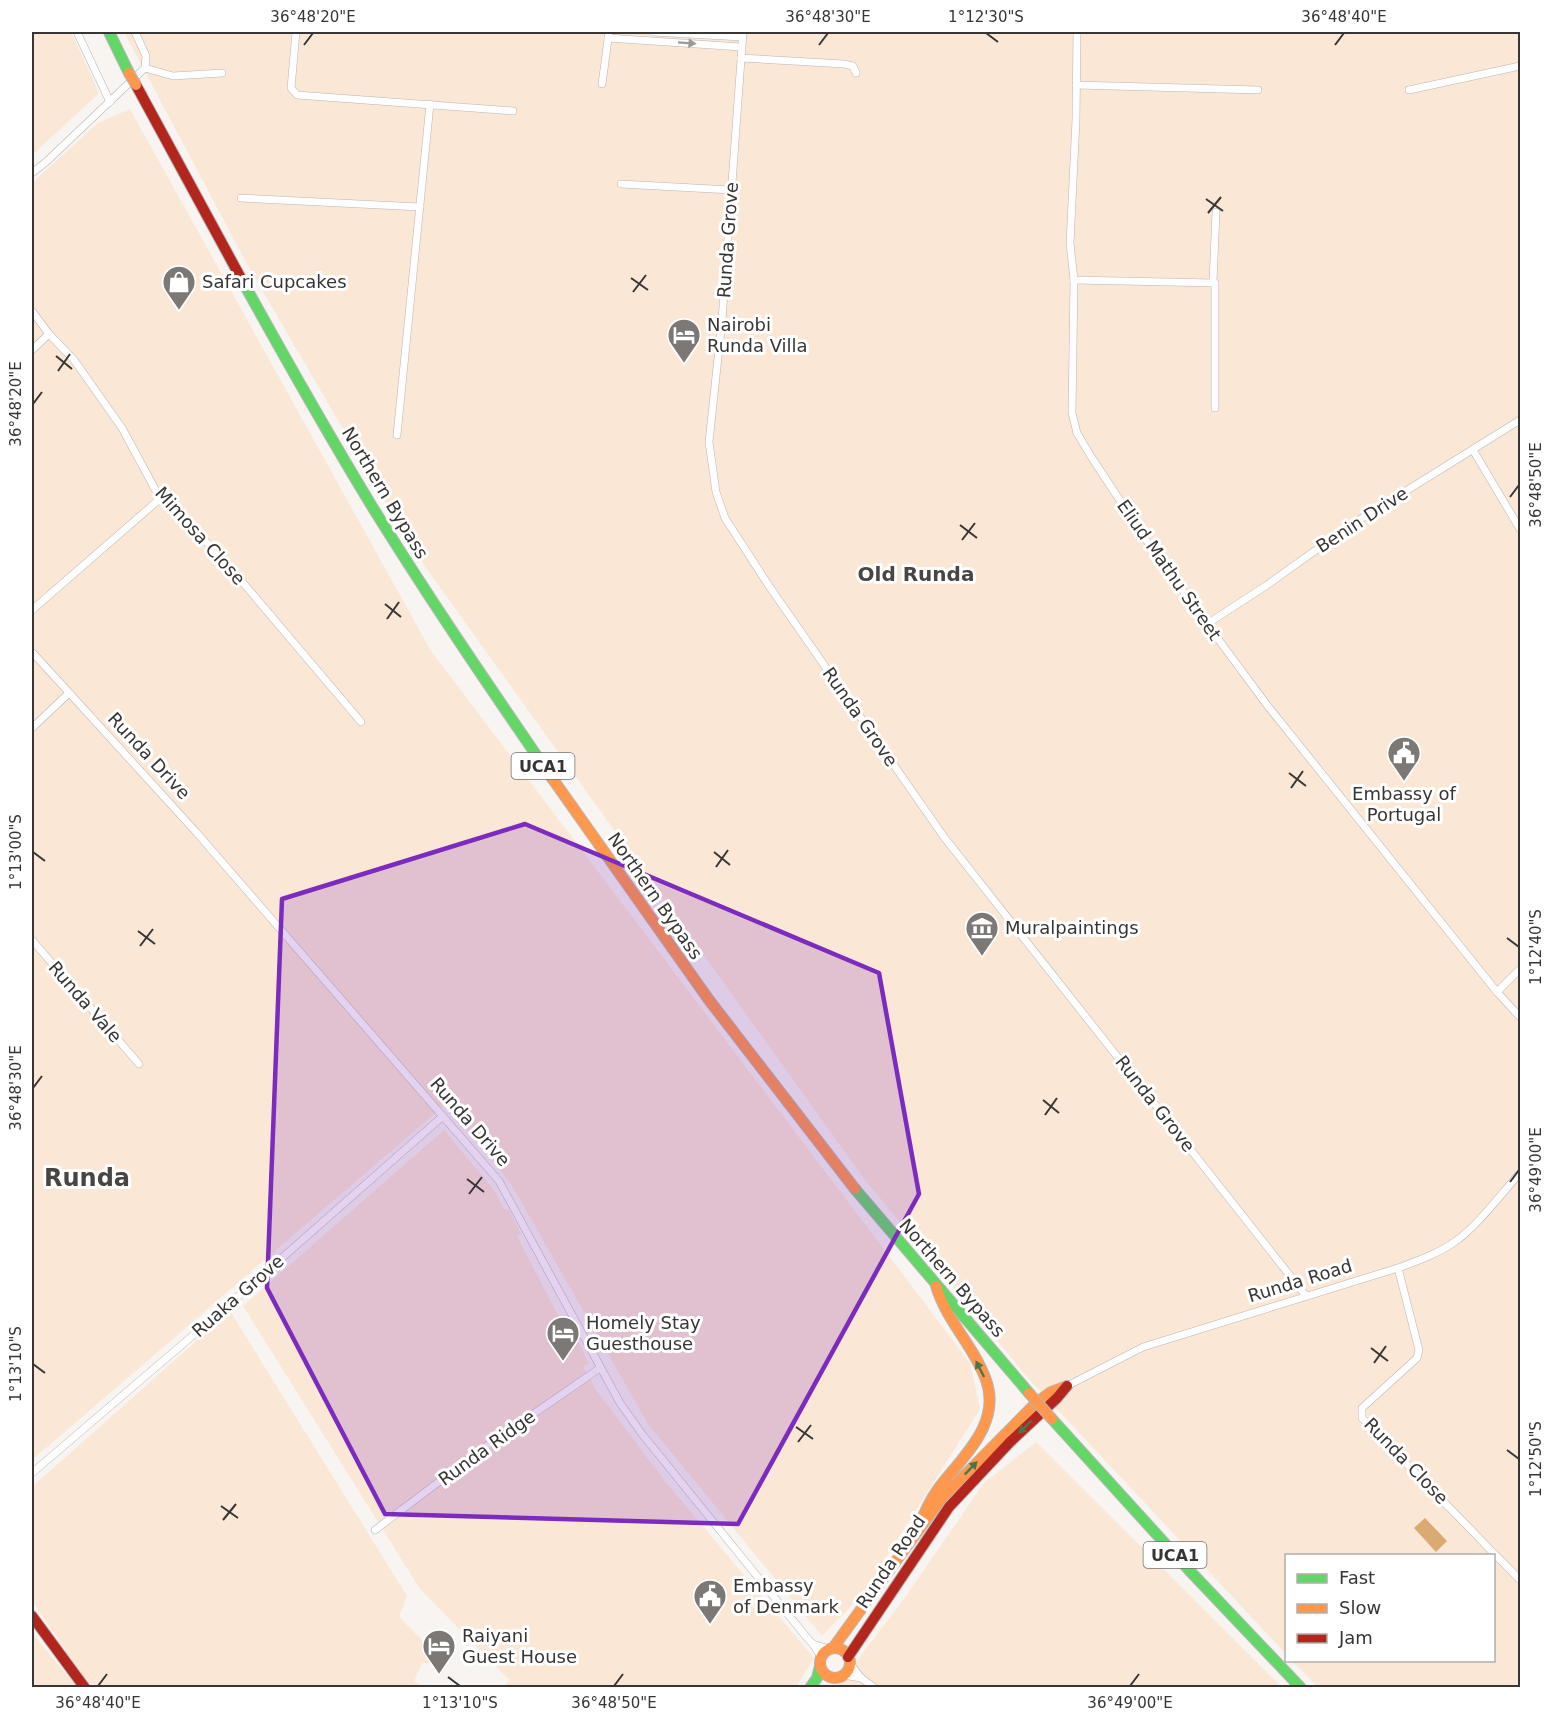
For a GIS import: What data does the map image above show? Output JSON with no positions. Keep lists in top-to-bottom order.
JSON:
{
  "streets": {
    "main road": [
      "Northern Bypass",
      "Runda Drive",
      "UCA1",
      "Runda Road"
    ],
    "street": [
      "Runda Grove",
      "Benin Drive",
      "Mimosa Close",
      "Eliud Mathu Street",
      "Runda Vale",
      "Ruaka Grove",
      "Runda Ridge",
      "Runda Close"
    ]
  },
  "crossings": [
    ["Runda Grove", "Runda Road"],
    ["Benin Drive", "Eliud Mathu Street"],
    ["Runda Drive", "Runda Road"],
    ["Runda Drive", "Ruaka Grove"],
    ["Runda Drive", "Runda Ridge"],
    ["Runda Road", "Runda Close"]
  ],
  "districts": ["Old Runda", "Runda"],
  "places": {
    "shop": ["Safari Cupcakes"],
    "hotel": ["Nairobi Runda Villa", "Homely Stay Guesthouse", "Raiyani Guest House"],
    "public building": ["Embassy of Portugal", "Embassy of Denmark"],
    "museum": ["Muralpaintings"]
  },
  "legend": ["Fast", "Slow", "Jam"],
  "coordinates": [
    "36°48'20\"E",
    "36°48'30\"E",
    "1°12'30\"S",
    "36°48'40\"E",
    "36°48'50\"E",
    "1°13'00\"S",
    "1°12'40\"S",
    "36°49'00\"E",
    "1°13'10\"S",
    "1°12'50\"S"
  ]
}
